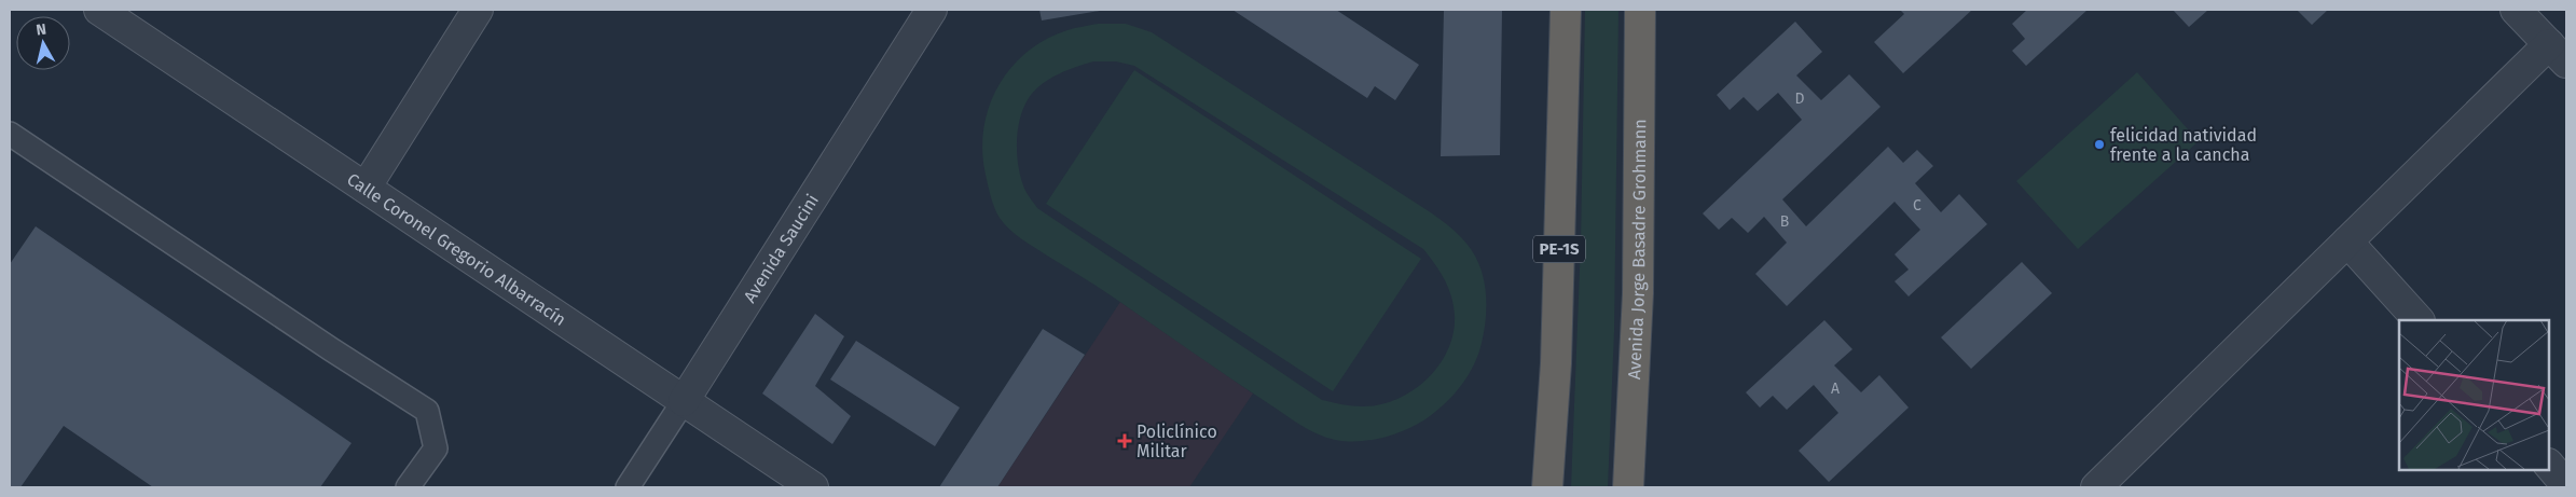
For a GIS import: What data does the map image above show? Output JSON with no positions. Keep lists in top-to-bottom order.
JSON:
{
  "streets": {
    "highway": ["PE-1S", "Avenida Jorge Basadre Grohmann"],
    "street": ["Calle Coronel Gregorio Albarracín", "Avenida Saucini"]
  },
  "crossings": [
    ["Calle Coronel Gregorio Albarracín", "Avenida Saucini"]
  ],
  "places": {
    "other": ["felicidad natividad frente a la cancha"],
    "health": ["Policlínico Militar"]
  },
  "house_numbers": [
    "D",
    "C",
    "B",
    "A"
  ],
  "north": "top"
}
